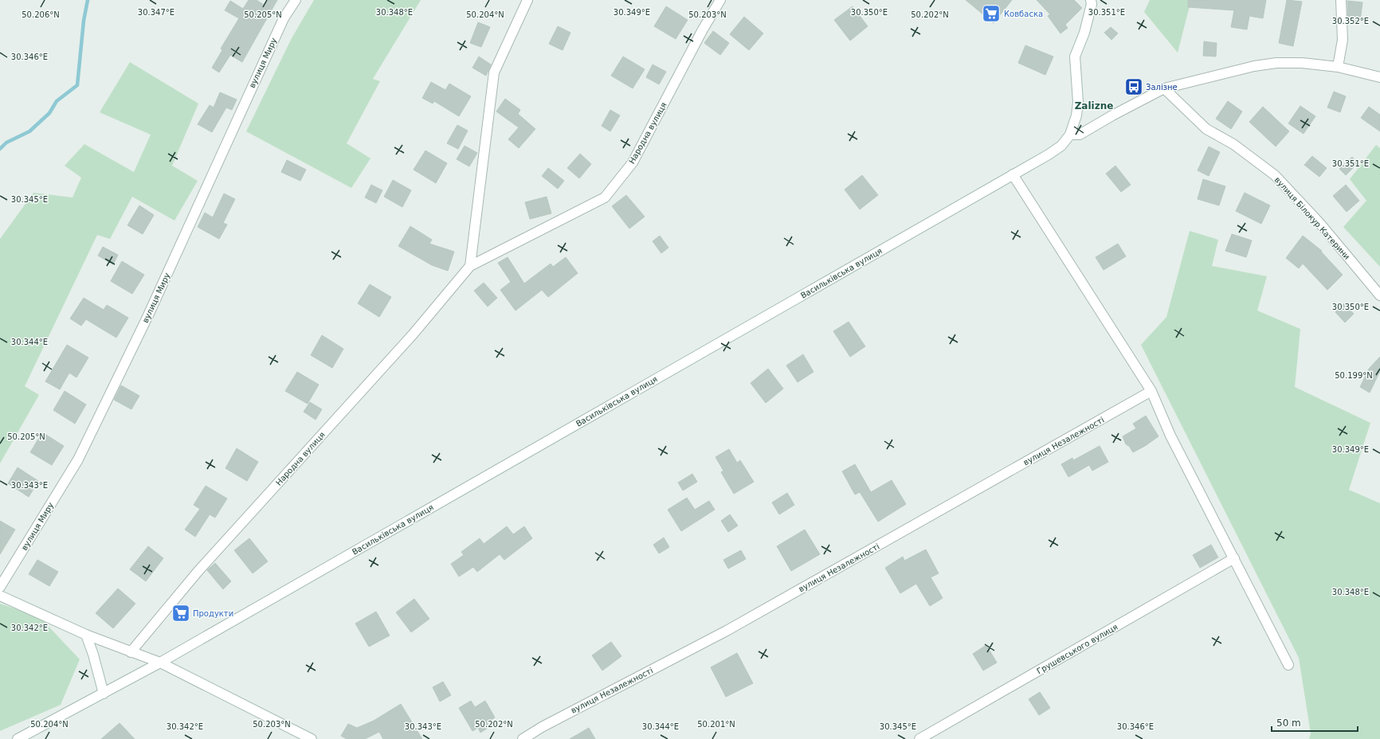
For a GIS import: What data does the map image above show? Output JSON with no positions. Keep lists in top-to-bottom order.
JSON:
{
  "streets": {
    "street": [
      "вулиця Миру",
      "Народна вулиця",
      "вулиця Білокур Катерини",
      "Васильківська вулиця",
      "вулиця Незалежності",
      "Грушевського вулиця"
    ]
  },
  "districts": ["Zalizne"],
  "places": {
    "supermarket": ["Ковбаска", "Продукти"],
    "bus stop": ["Залізне"]
  },
  "scale_bar": "50 m",
  "coordinates": [
    "30.347°E",
    "30.348°E",
    "30.349°E",
    "30.350°E",
    "30.351°E",
    "50.205°N",
    "50.206°N",
    "50.204°N",
    "50.203°N",
    "50.202°N",
    "30.352°E",
    "30.346°E",
    "30.345°E",
    "30.344°E",
    "50.199°N",
    "30.343°E",
    "30.342°E",
    "50.201°N"
  ]
}
